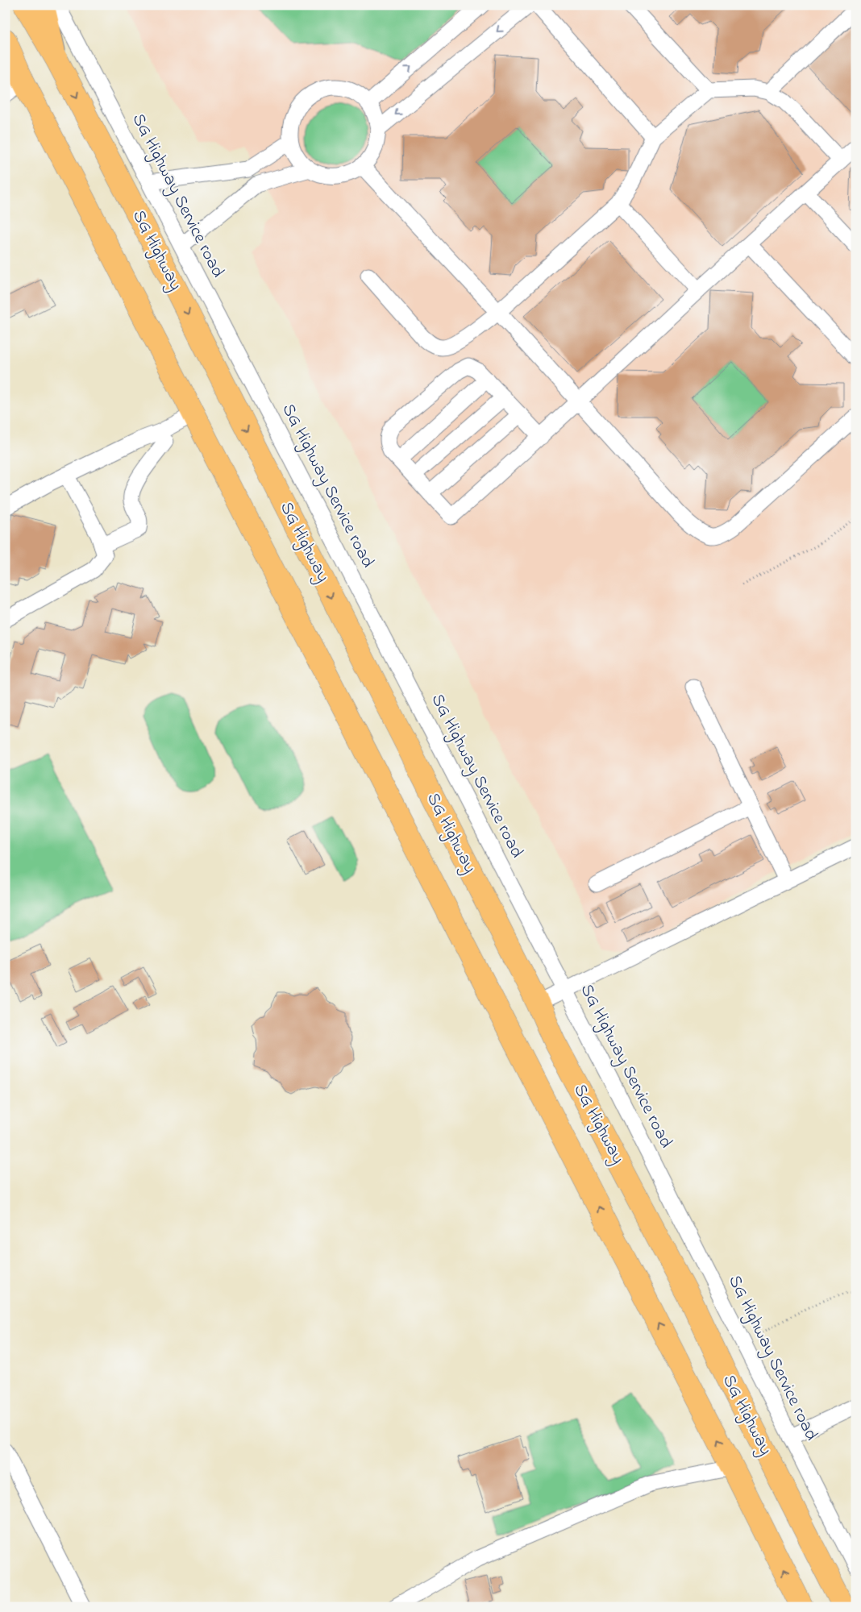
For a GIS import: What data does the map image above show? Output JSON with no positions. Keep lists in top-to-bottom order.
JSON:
{
  "streets": {
    "highway": ["SG Highway"],
    "street": ["SG Highway Service road"]
  }
}
